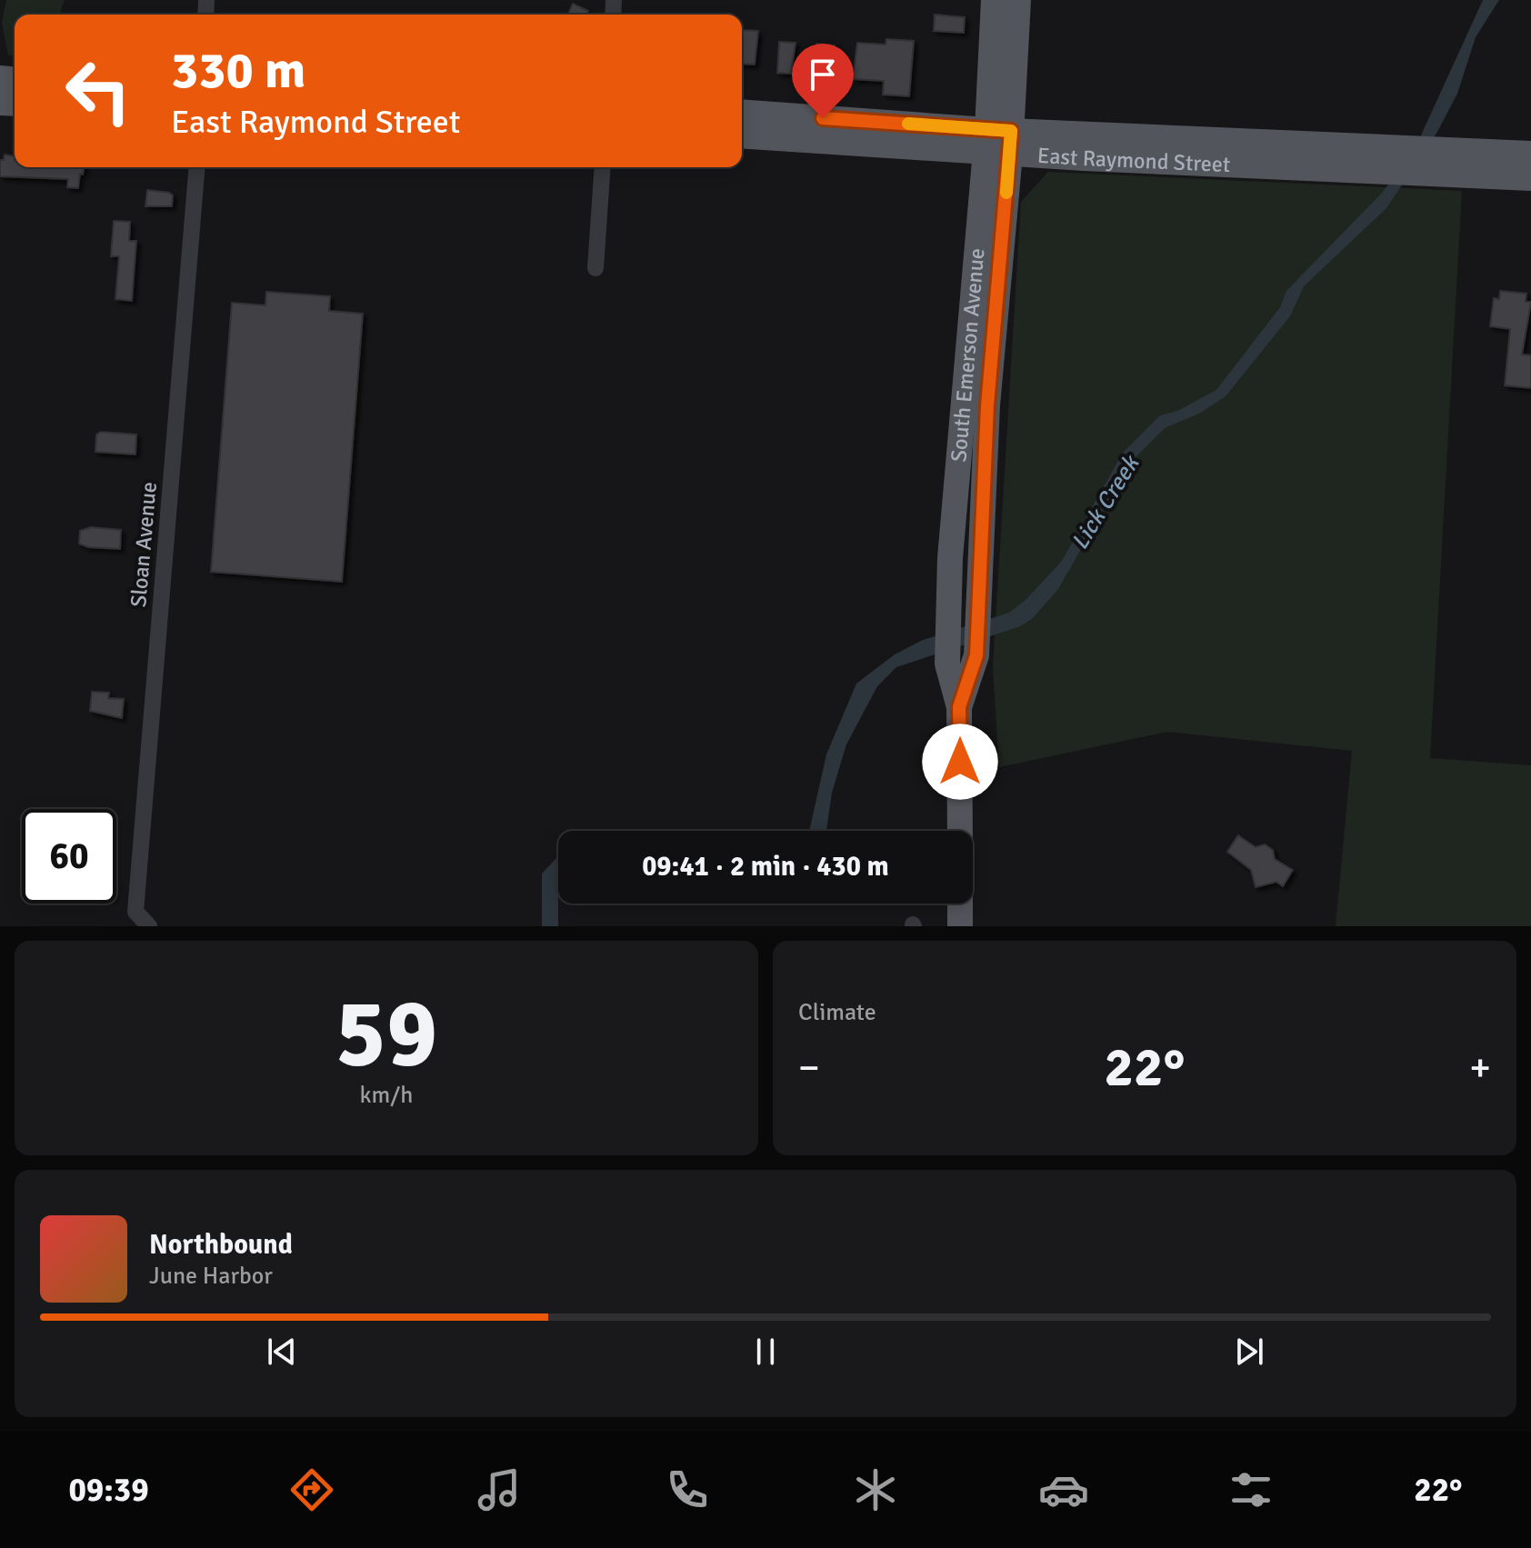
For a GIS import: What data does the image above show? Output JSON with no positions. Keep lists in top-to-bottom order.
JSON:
{
  "streets": {
    "main road": ["East Raymond Street", "South Emerson Avenue"],
    "street": ["Sloan Avenue"]
  },
  "crossings": [
    ["East Raymond Street", "South Emerson Avenue"]
  ],
  "water": ["Lick Creek"],
  "page": {
    "turn": ["330 m", "East Raymond Street"],
    "limit": "60",
    "trip": "09:41 · 2 min · 430 m",
    "tile": [
      ["59", "km/h"],
      "Climate"
    ],
    "heat": ["−", "22°", "+"],
    "song": ["Northbound", "June Harbor"],
    "tabs": ["09:39", "22°"]
  }
}
